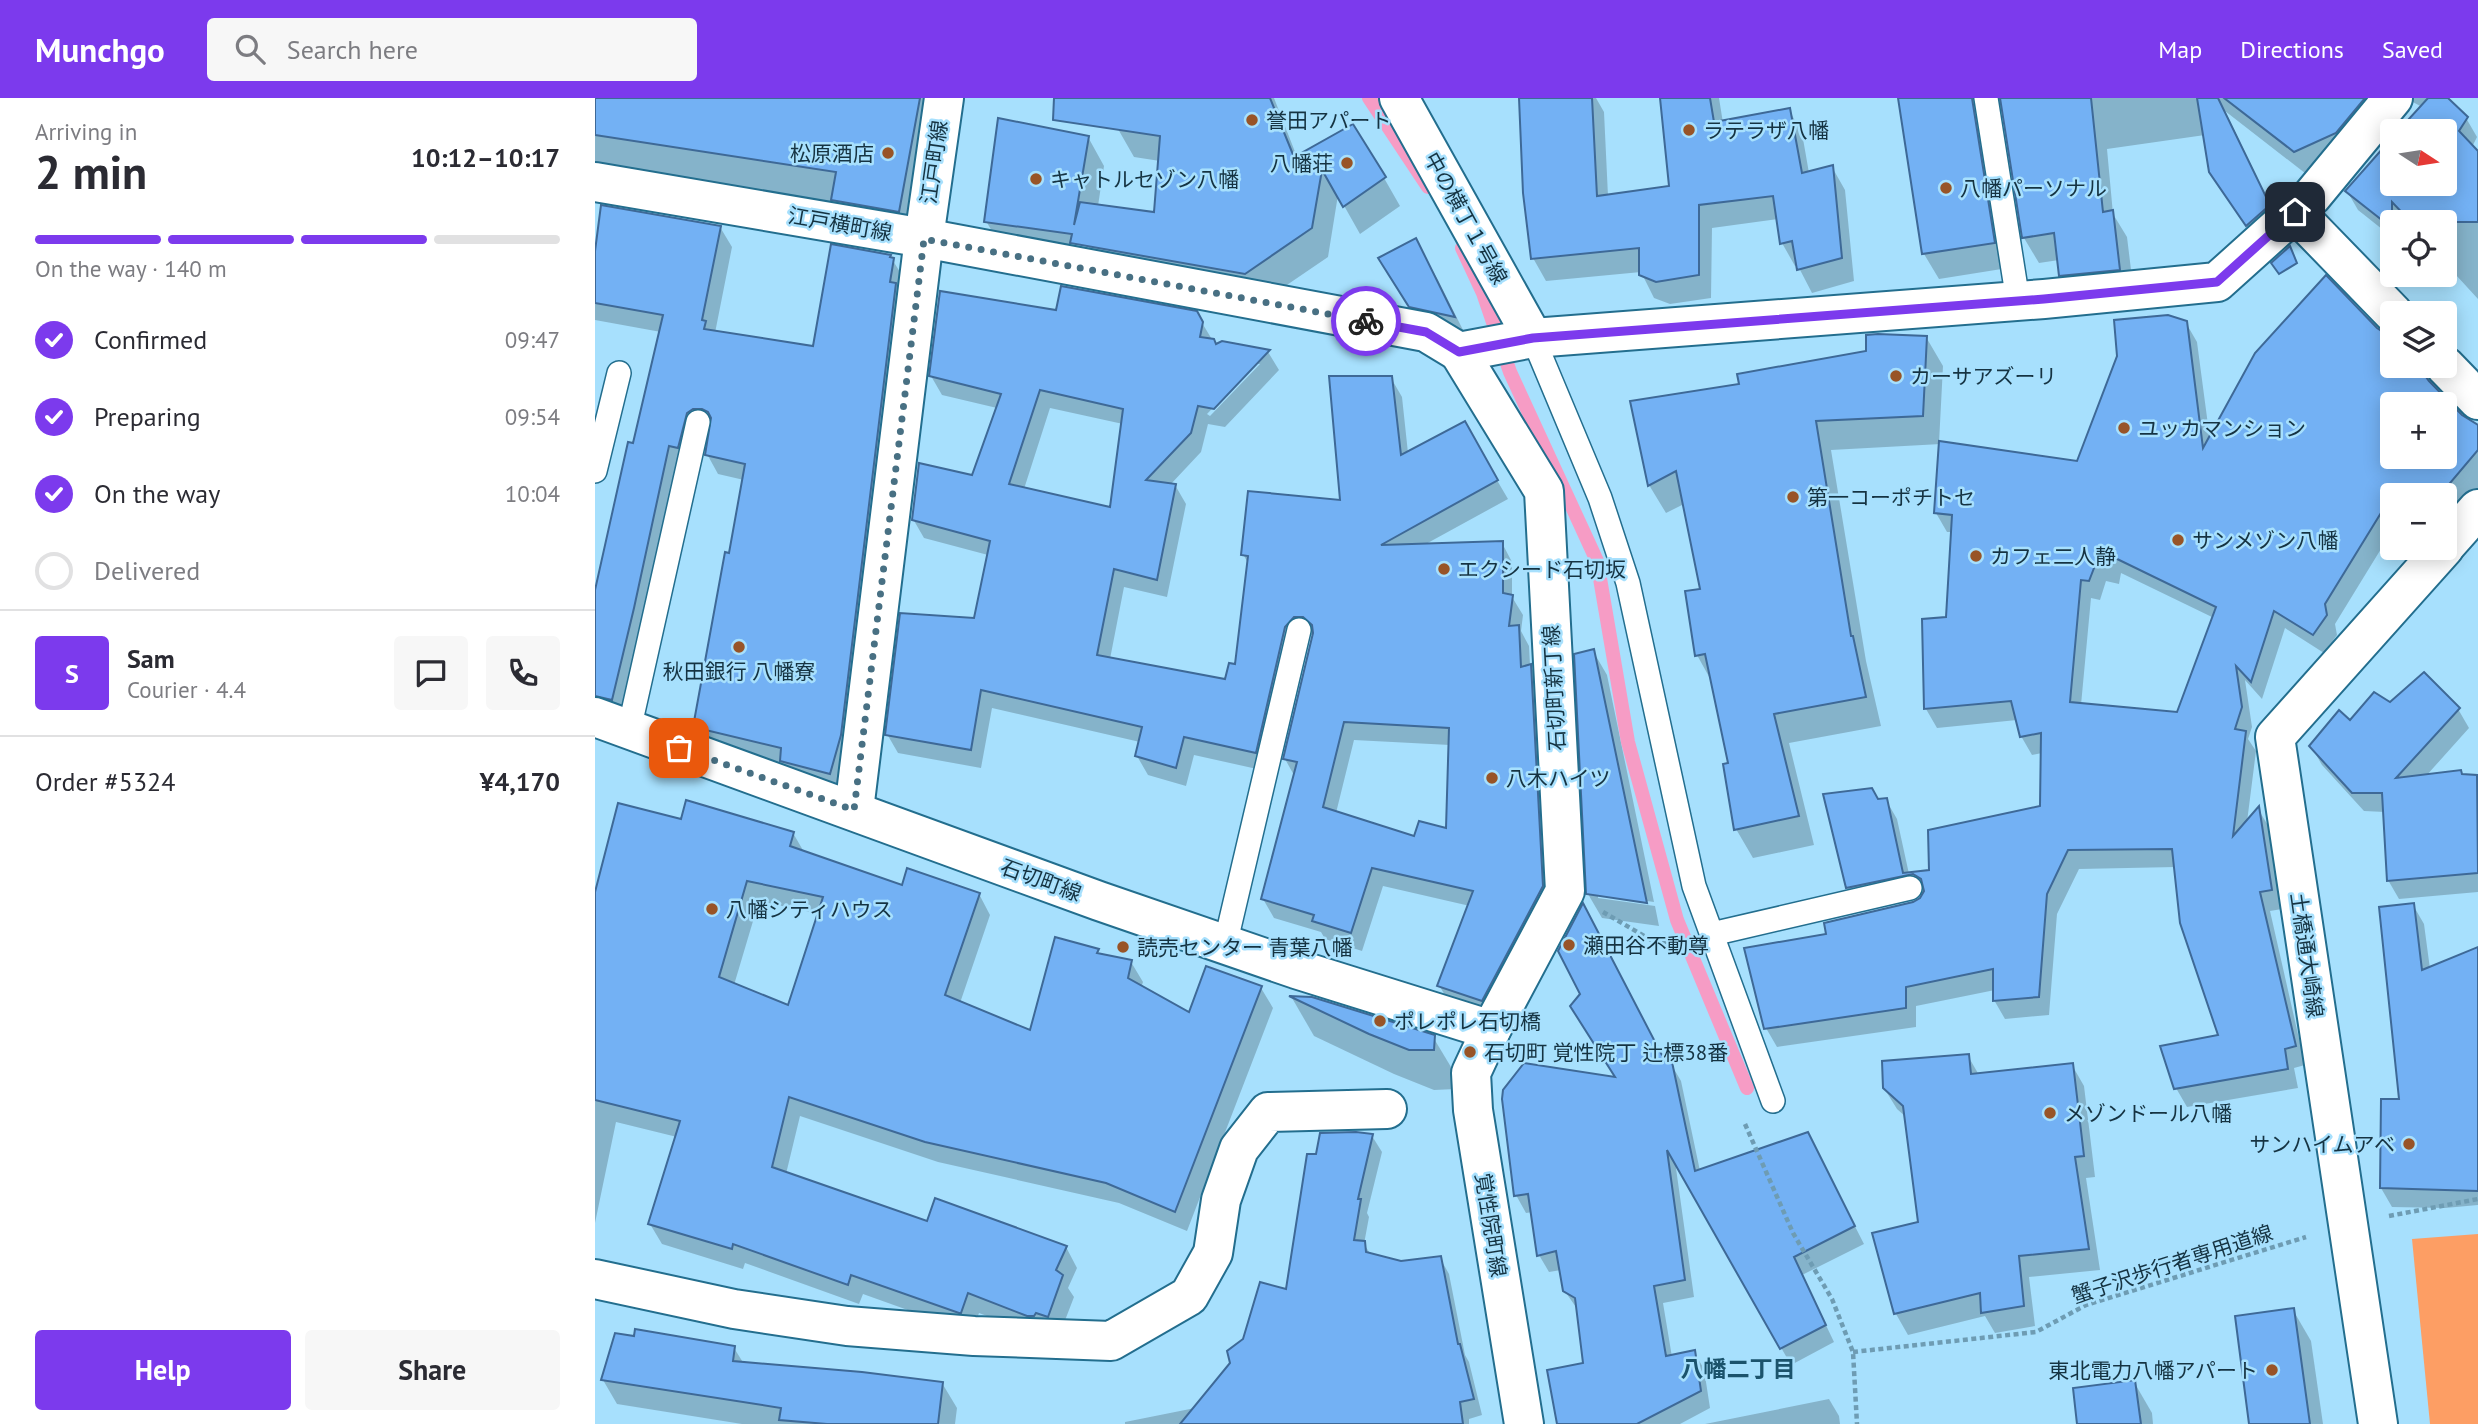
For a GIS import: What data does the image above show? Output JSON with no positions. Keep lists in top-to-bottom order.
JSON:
{
  "streets": {
    "street": [
      "江戸町線",
      "中の横丁１号線",
      "江戸横町線",
      "石切町新丁線",
      "石切町線",
      "土橋通大崎線",
      "覚性院町線"
    ],
    "path": ["蟹子沢歩行者専用道線"]
  },
  "crossings": [
    ["江戸町線", "江戸横町線"],
    ["江戸町線", "石切町線"],
    ["江戸横町線", "石切町新丁線"],
    ["石切町線", "覚性院町線"],
    ["土橋通大崎線", "蟹子沢歩行者専用道線"]
  ],
  "districts": ["八幡二丁目"],
  "places": [
    "誉田アパート",
    "ラテラザ八幡",
    "松原酒店",
    "八幡荘",
    "キャトルセゾン八幡",
    "八幡パーソナル",
    "カーサアズーリ",
    "ユッカマンション",
    "第一コーポチトセ",
    "サンメゾン八幡",
    "カフェ二人静",
    "エクシード石切坂",
    "秋田銀行 八幡寮",
    "八木ハイツ",
    "八幡シティハウス",
    "瀬田谷不動尊",
    "読売センター 青葉八幡",
    "ポレポレ石切橋",
    "石切町 覚性院丁 辻標38番",
    "メゾンドール八幡",
    "サンハイムアベ",
    "東北電力八幡アパート"
  ],
  "north": "right",
  "page": {
    "header": "Munchgo",
    "search": "Search here",
    "nav": ["Map", "Directions", "Saved"],
    "heading": ["2 min", "Arriving in", "10:12–10:17"],
    "panel": [
      "Sam",
      "Courier · 4.4",
      "Order #5324",
      "¥4,170"
    ],
    "map_buttons": ["+", "−"],
    "bar": "On the way · 140 m",
    "list": [
      ["Confirmed", "09:47"],
      ["Preparing", "09:54"],
      ["On the way", "10:04"],
      "Delivered"
    ],
    "round": "S",
    "buttons": ["Help", "Share"]
  }
}
